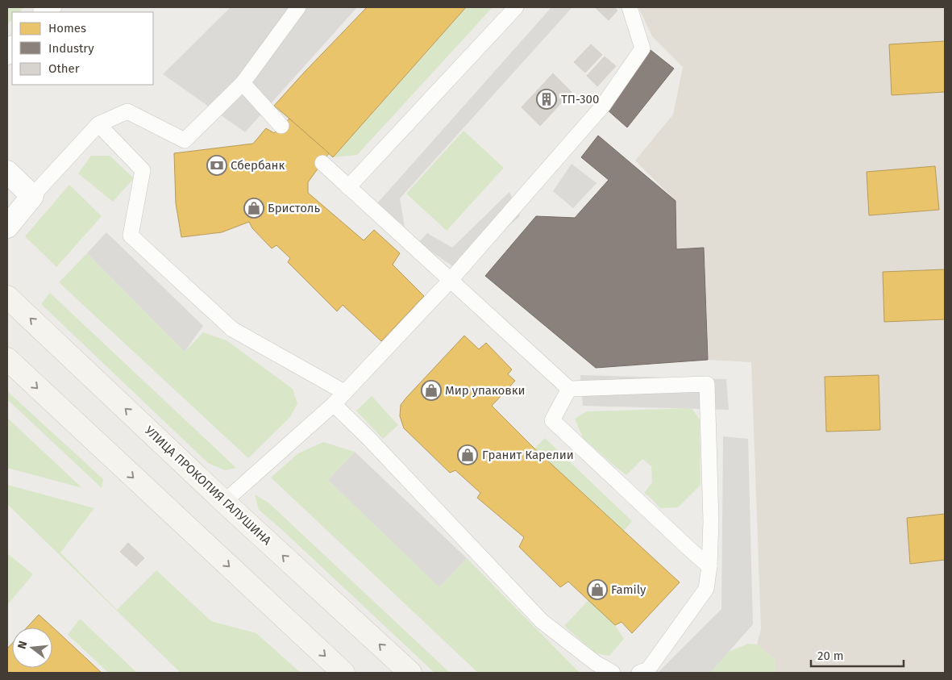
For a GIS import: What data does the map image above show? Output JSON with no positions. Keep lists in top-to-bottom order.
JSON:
{
  "streets": {
    "main road": ["УЛИЦА ПРОКОПИЯ ГАЛУШИНА"]
  },
  "places": {
    "building": ["ТП-300"],
    "bank": ["Сбербанк"],
    "shop": [
      "Бристоль",
      "Мир упаковки",
      "Гранит Карелии",
      "Family"
    ]
  },
  "legend": ["Homes", "Industry", "Other"],
  "scale_bar": "20 m",
  "north": "left"
}
